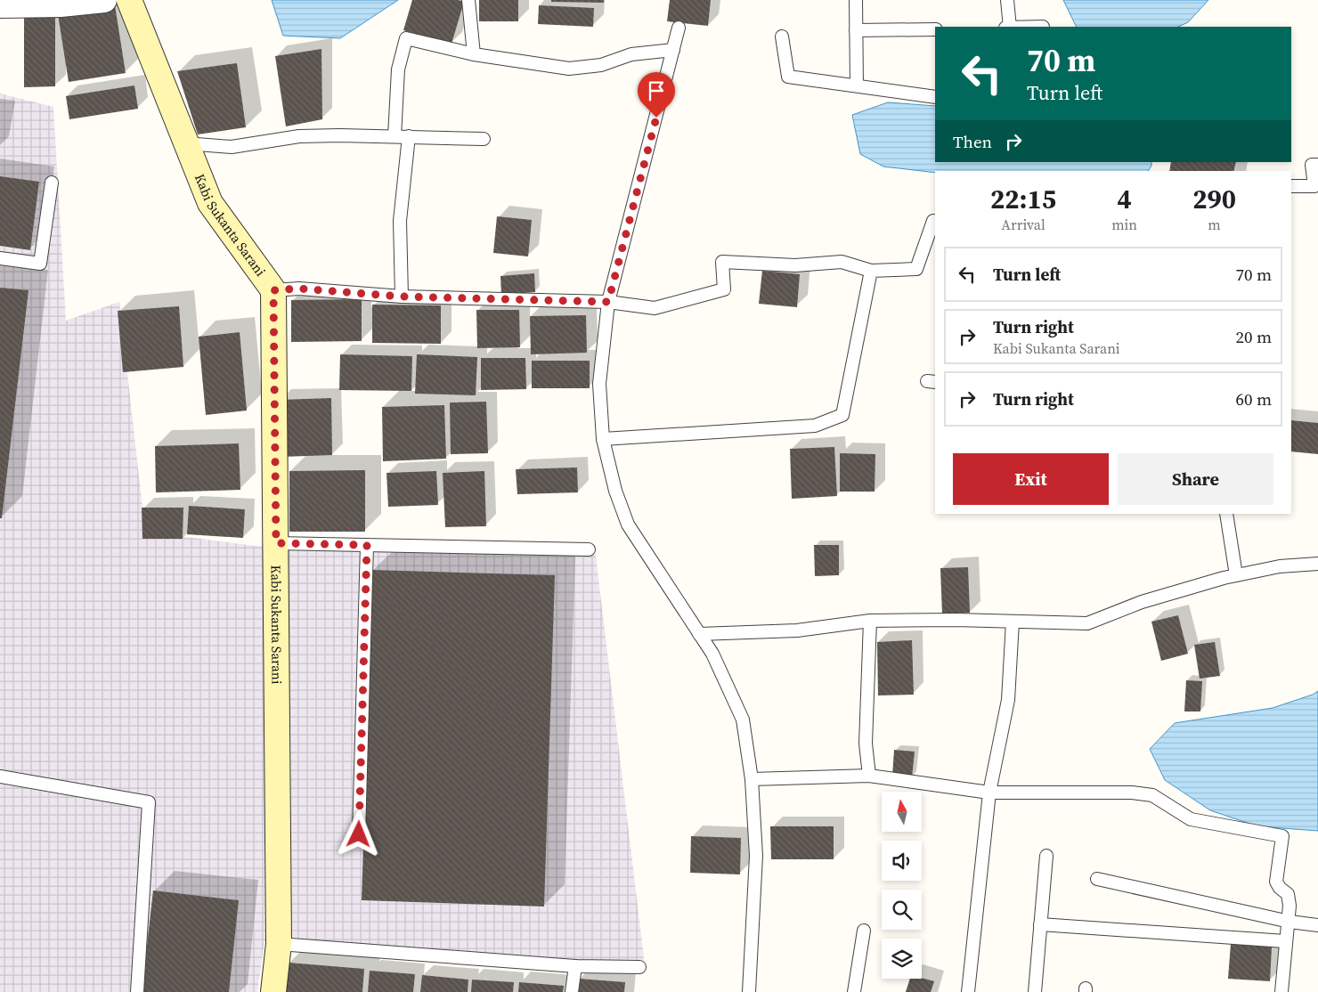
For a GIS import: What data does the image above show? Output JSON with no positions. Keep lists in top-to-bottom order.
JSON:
{
  "streets": {
    "street": ["Kabi Sukanta Sarani"]
  },
  "north": "top",
  "page": {
    "turn": ["70 m", "Turn left"],
    "then": "Then",
    "eta": [
      "22:15",
      "Arrival",
      "4",
      "min",
      "290",
      "m"
    ],
    "list": [
      {
        "name": "Turn left",
        "value": "70 m"
      },
      {
        "name": "Turn right",
        "note": "Kabi Sukanta Sarani",
        "value": "20 m"
      },
      {
        "name": "Turn right",
        "value": "60 m"
      }
    ],
    "buttons": ["Exit", "Share"]
  }
}
